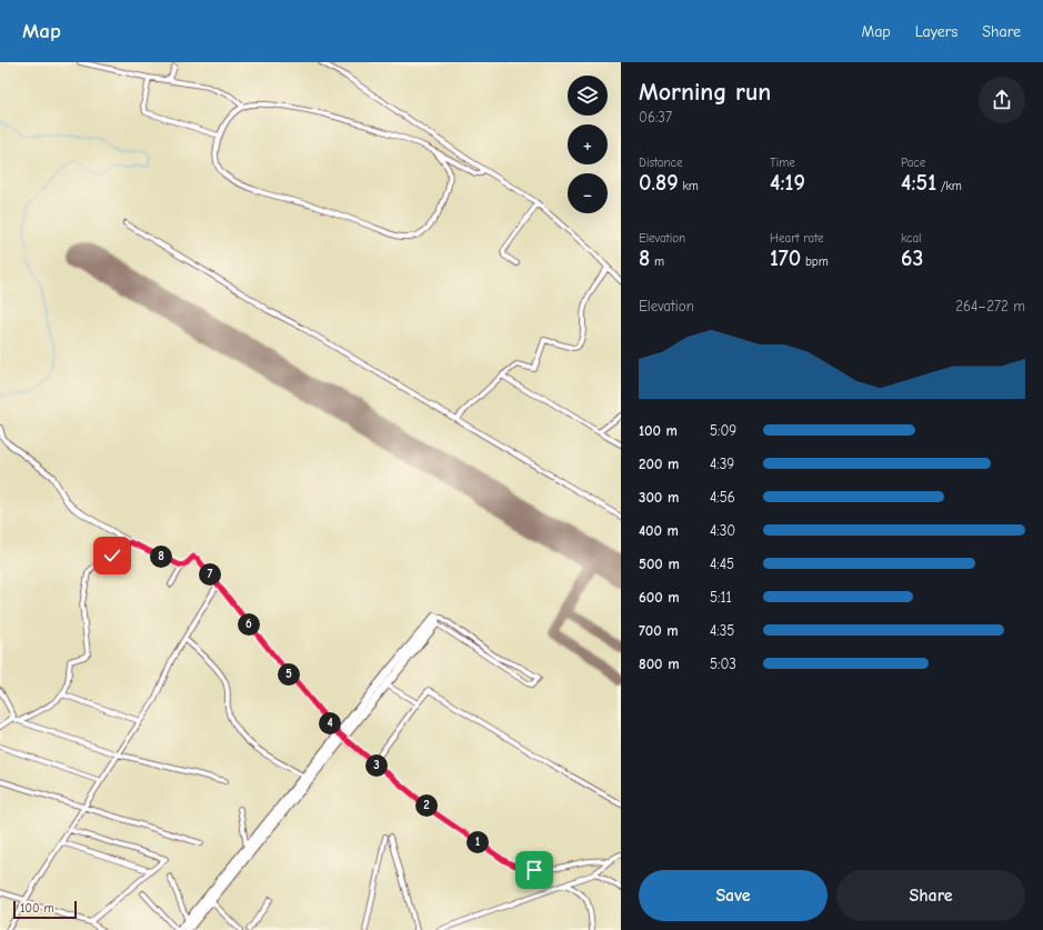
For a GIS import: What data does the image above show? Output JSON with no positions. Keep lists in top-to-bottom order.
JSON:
{
  "scale_bar": "100 m",
  "page": {
    "header": "Map",
    "nav": ["Map", "Layers", "Share"],
    "heading": ["Morning run", "06:37"],
    "map_buttons": ["+", "−"],
    "stats": [
      ["Distance", "0.89 km"],
      ["Time", "4:19"],
      ["Pace", "4:51 /km"],
      ["Elevation", "8 m"],
      ["Heart rate", "170 bpm"],
      ["kcal", "63"]
    ],
    "chart": ["Elevation", "264–272 m"],
    "list": [
      {
        "name": "100 m",
        "note": "5:09"
      },
      {
        "name": "200 m",
        "note": "4:39"
      },
      {
        "name": "300 m",
        "note": "4:56"
      },
      {
        "name": "400 m",
        "note": "4:30"
      },
      {
        "name": "500 m",
        "note": "4:45"
      },
      {
        "name": "600 m",
        "note": "5:11"
      },
      {
        "name": "700 m",
        "note": "4:35"
      },
      {
        "name": "800 m",
        "note": "5:03"
      }
    ],
    "pins": [
      "8",
      "7",
      "6",
      "5",
      "4",
      "3",
      "2",
      "1"
    ],
    "buttons": ["Save", "Share"],
    "scale": "100 m"
  }
}
